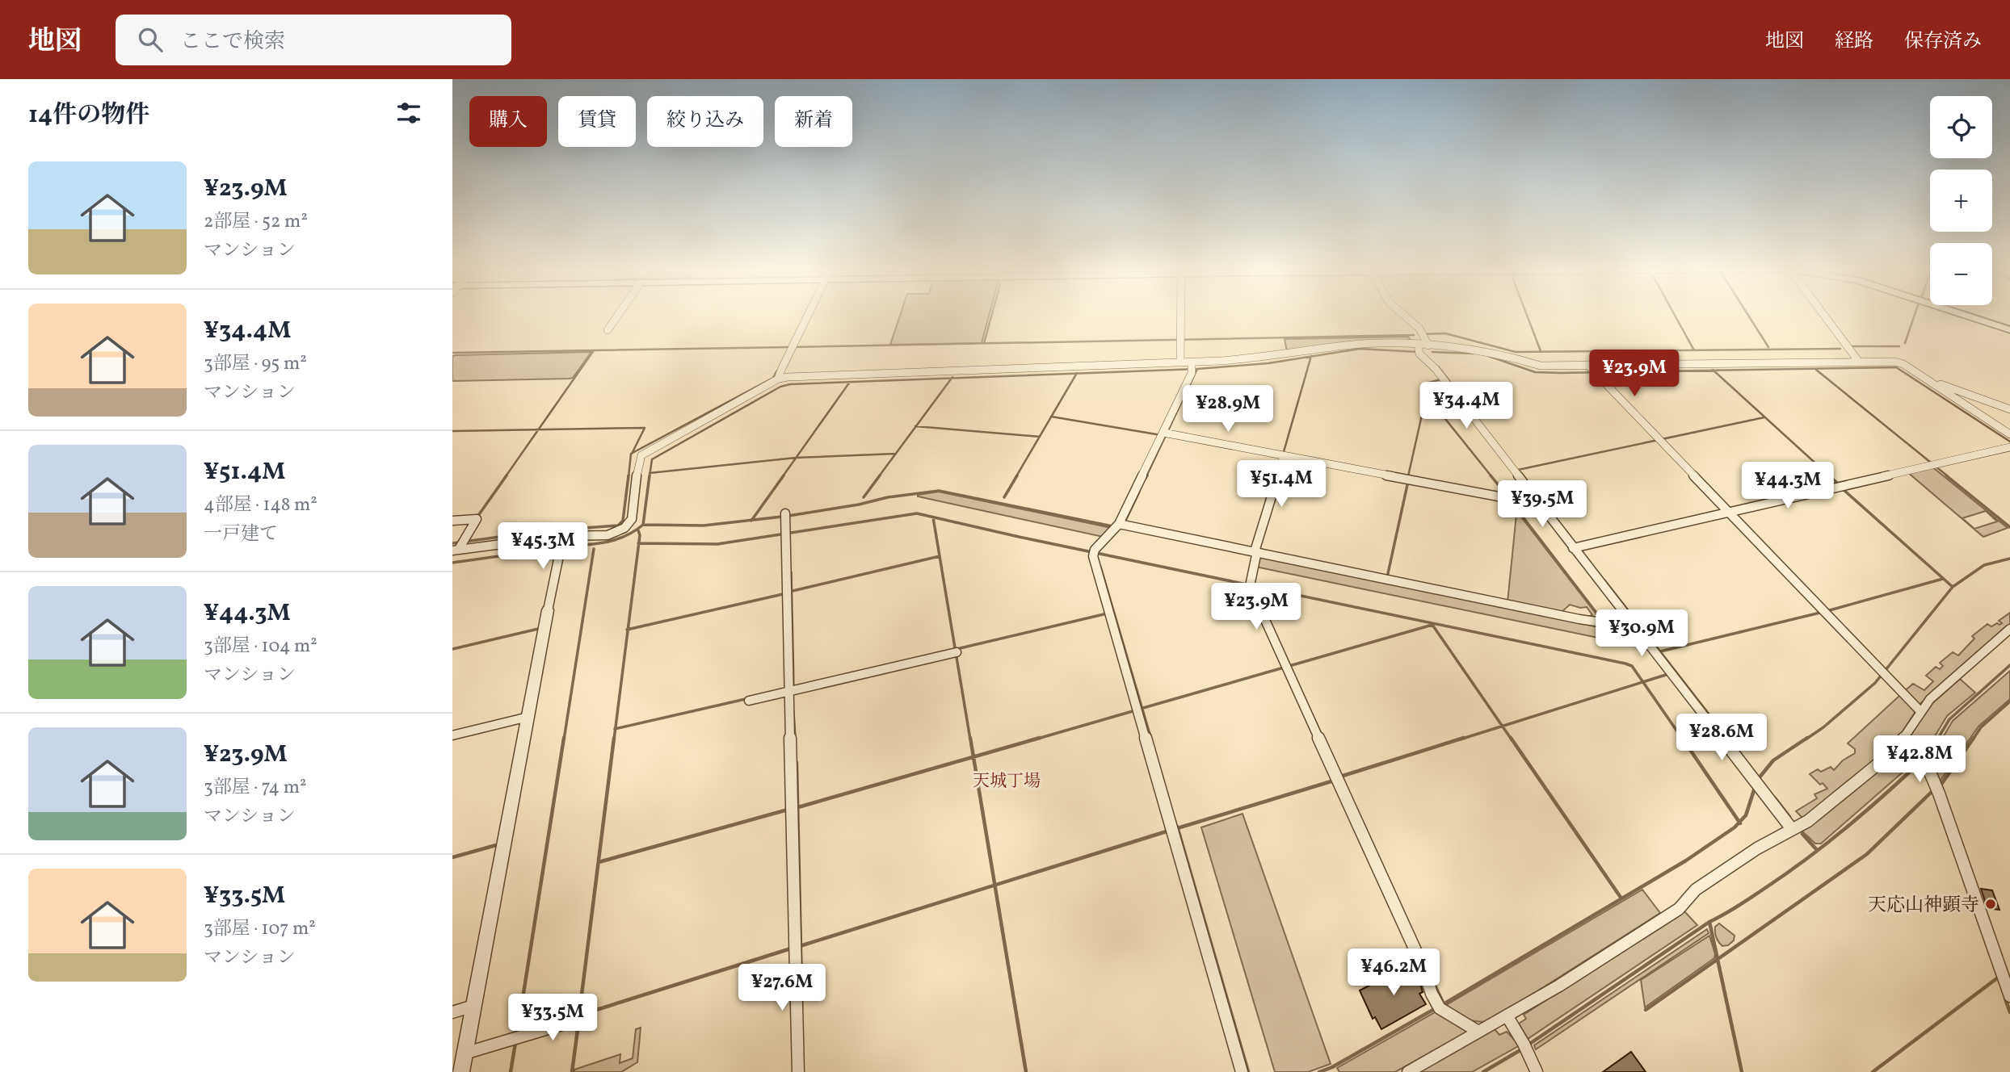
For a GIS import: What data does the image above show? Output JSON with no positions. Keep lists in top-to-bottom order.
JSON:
{
  "districts": ["天城丁場"],
  "places": ["天応山神顕寺"],
  "page": {
    "header": "地図",
    "search": "ここで検索",
    "nav": ["地図", "経路", "保存済み"],
    "heading": "14件の物件",
    "map_buttons": ["+", "−"],
    "chip": [
      "購入",
      "賃貸",
      "絞り込み",
      "新着"
    ],
    "list": [
      {
        "name": "¥23.9M",
        "note": "2部屋 · 52 m² · マンション"
      },
      {
        "name": "¥34.4M",
        "note": "3部屋 · 95 m² · マンション"
      },
      {
        "name": "¥51.4M",
        "note": "4部屋 · 148 m² · 一戸建て"
      },
      {
        "name": "¥44.3M",
        "note": "3部屋 · 104 m² · マンション"
      },
      {
        "name": "¥23.9M",
        "note": "3部屋 · 74 m² · マンション"
      },
      {
        "name": "¥33.5M",
        "note": "3部屋 · 107 m² · マンション"
      }
    ],
    "price": [
      "¥23.9M",
      "¥34.4M",
      "¥28.9M",
      "¥51.4M",
      "¥44.3M",
      "¥39.5M",
      "¥45.3M",
      "¥23.9M",
      "¥30.9M",
      "¥28.6M",
      "¥42.8M",
      "¥46.2M",
      "¥27.6M",
      "¥33.5M"
    ]
  }
}
